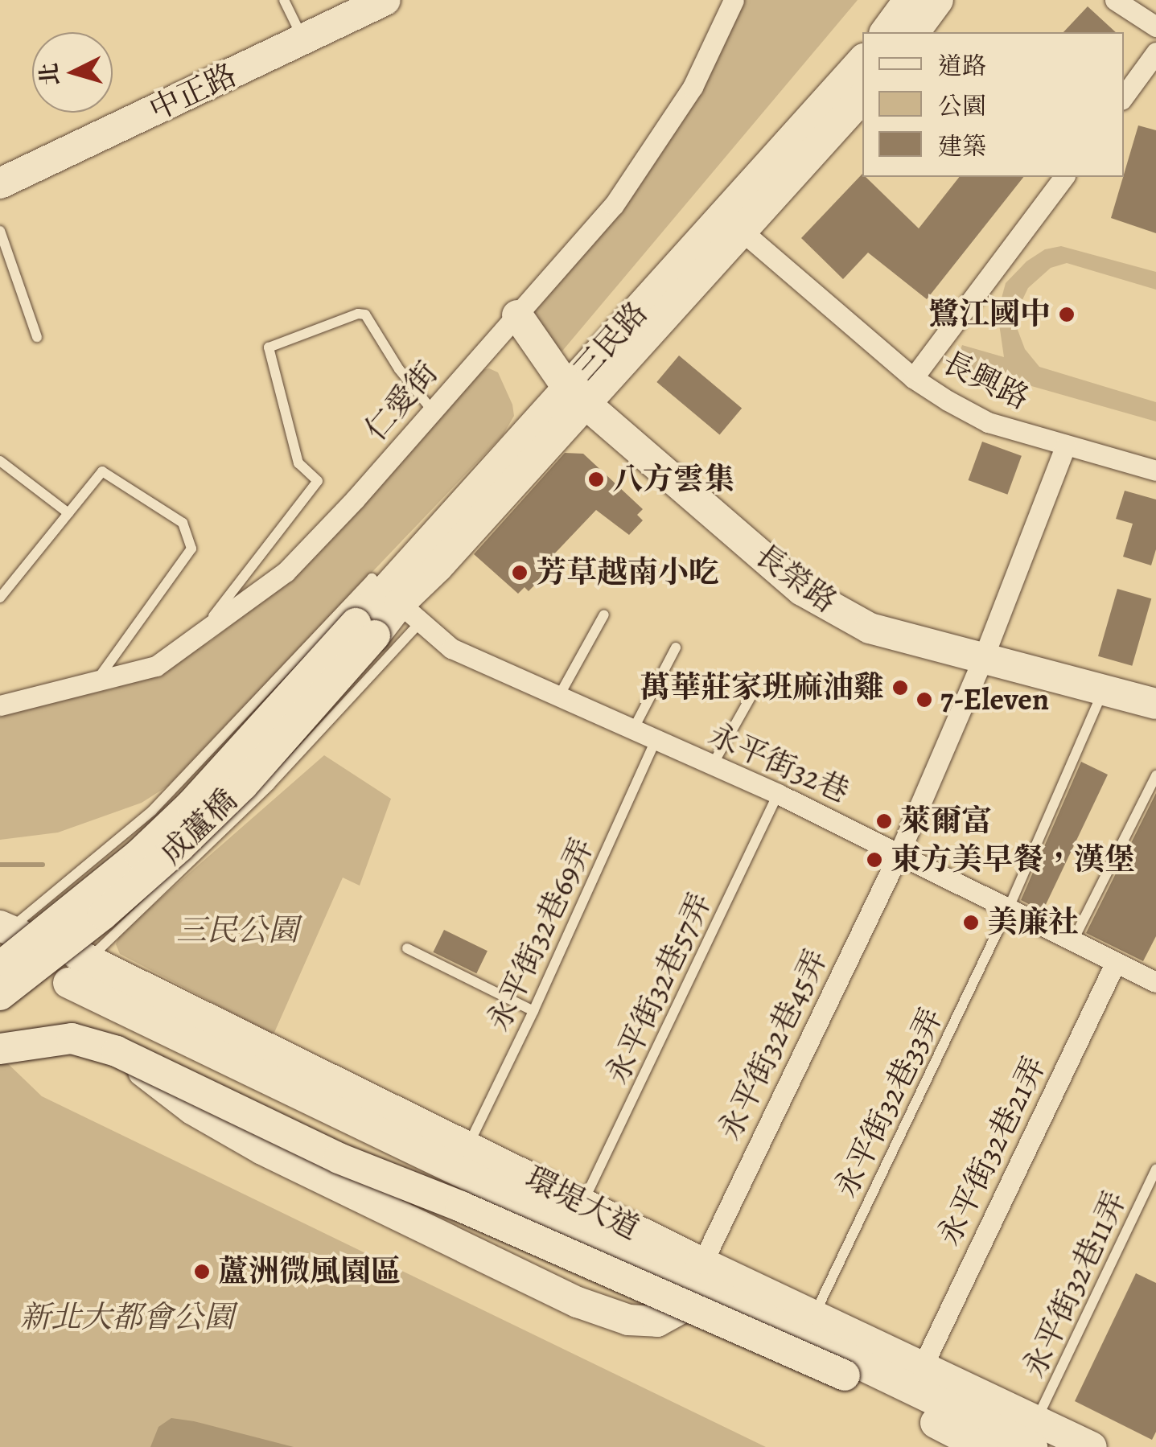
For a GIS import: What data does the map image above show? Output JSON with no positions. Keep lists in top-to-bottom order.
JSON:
{
  "streets": {
    "main road": [
      "中正路",
      "三民路",
      "長榮路",
      "成蘆橋",
      "環堤大道"
    ],
    "street": [
      "長興路",
      "仁愛街",
      "永平街32巷",
      "永平街32巷45弄",
      "永平街32巷21弄"
    ],
    "lane": [
      "永平街32巷69弄",
      "永平街32巷57弄",
      "永平街32巷33弄",
      "永平街32巷11弄"
    ]
  },
  "crossings": [
    ["三民路", "長興路"],
    ["三民路", "長榮路"],
    ["三民路", "永平街32巷"],
    ["三民路", "成蘆橋"],
    ["長興路", "永平街32巷45弄"],
    ["仁愛街", "長榮路"],
    ["長榮路", "永平街32巷45弄"],
    ["長榮路", "永平街32巷33弄"],
    ["永平街32巷", "永平街32巷69弄"],
    ["永平街32巷", "永平街32巷57弄"],
    ["永平街32巷", "永平街32巷45弄"],
    ["永平街32巷", "永平街32巷33弄"],
    ["永平街32巷", "永平街32巷21弄"],
    ["永平街32巷69弄", "環堤大道"],
    ["永平街32巷57弄", "環堤大道"],
    ["永平街32巷45弄", "環堤大道"],
    ["永平街32巷33弄", "環堤大道"],
    ["永平街32巷21弄", "環堤大道"],
    ["環堤大道", "永平街32巷11弄"]
  ],
  "parks": ["三民公園", "新北大都會公園"],
  "places": [
    "鷺江國中",
    "八方雲集",
    "芳草越南小吃",
    "萬華莊家班麻油雞",
    "7-Eleven",
    "萊爾富",
    "東方美早餐，漢堡",
    "美廉社",
    "蘆洲微風園區"
  ],
  "legend": ["道路", "公園", "建築"],
  "north": "left"
}
